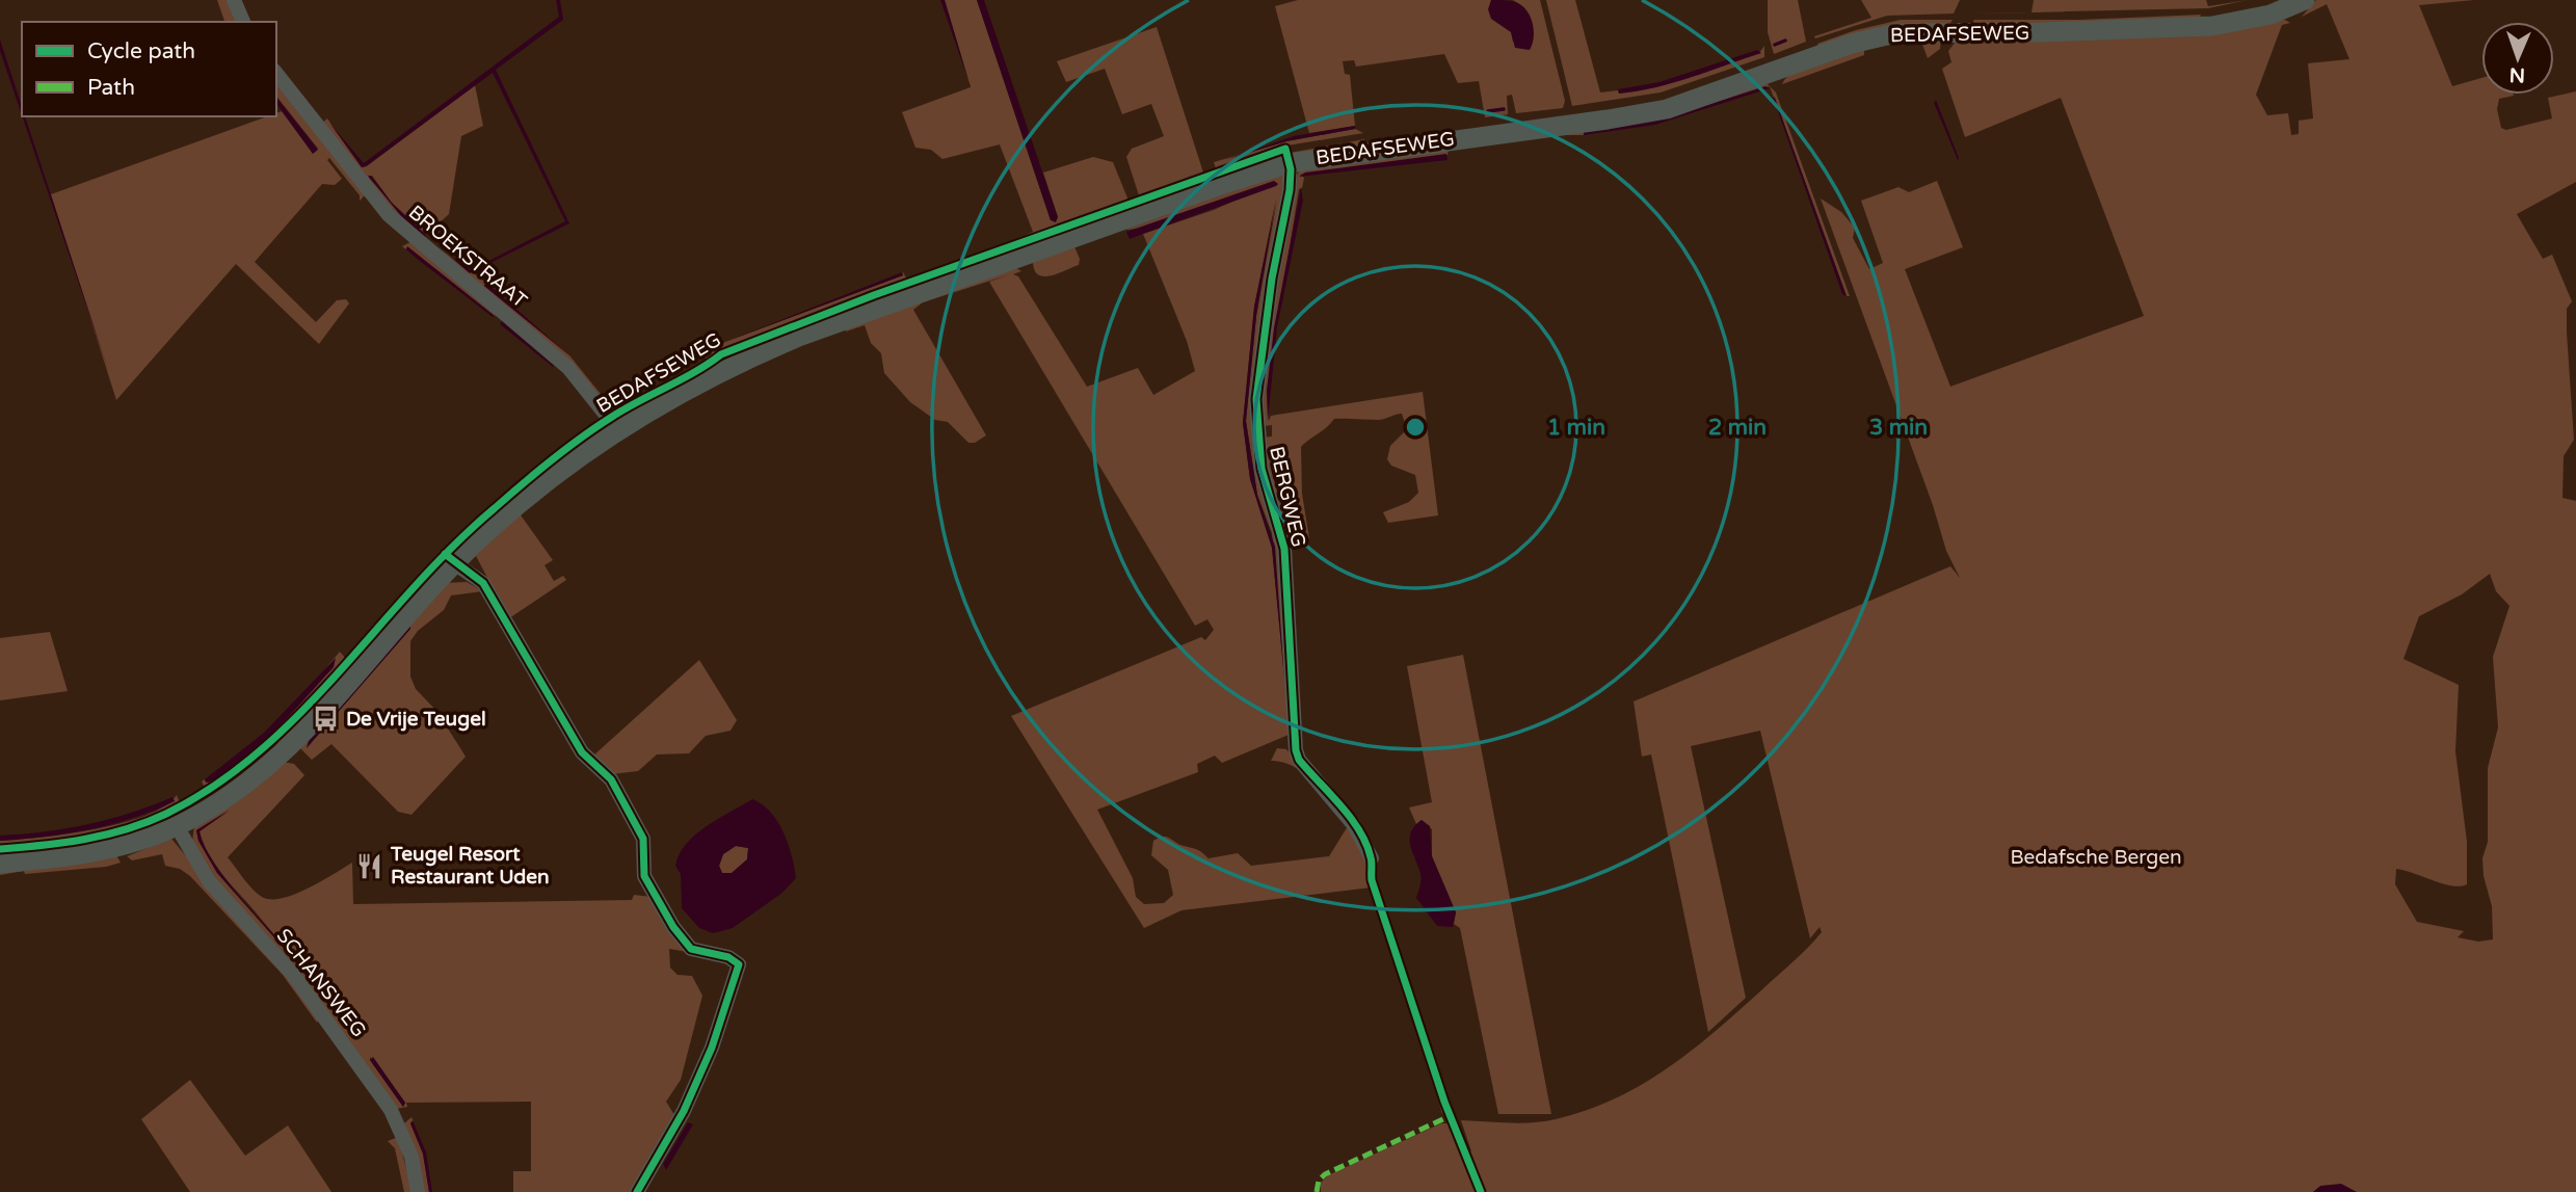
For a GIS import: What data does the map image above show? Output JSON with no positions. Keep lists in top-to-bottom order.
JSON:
{
  "streets": {
    "street": [
      "BEDAFSEWEG",
      "BROEKSTRAAT",
      "BERGWEG",
      "SCHANSWEG"
    ]
  },
  "crossings": [
    ["BEDAFSEWEG", "BROEKSTRAAT"],
    ["BEDAFSEWEG", "BERGWEG"],
    ["BEDAFSEWEG", "SCHANSWEG"]
  ],
  "parks": ["Bedafsche Bergen"],
  "places": {
    "bus stop": ["De Vrije Teugel"],
    "restaurant": ["Teugel Resort Restaurant Uden"]
  },
  "legend": ["Cycle path", "Path"],
  "north": "bottom",
  "rings": ["1 min", "2 min", "3 min"]
}
